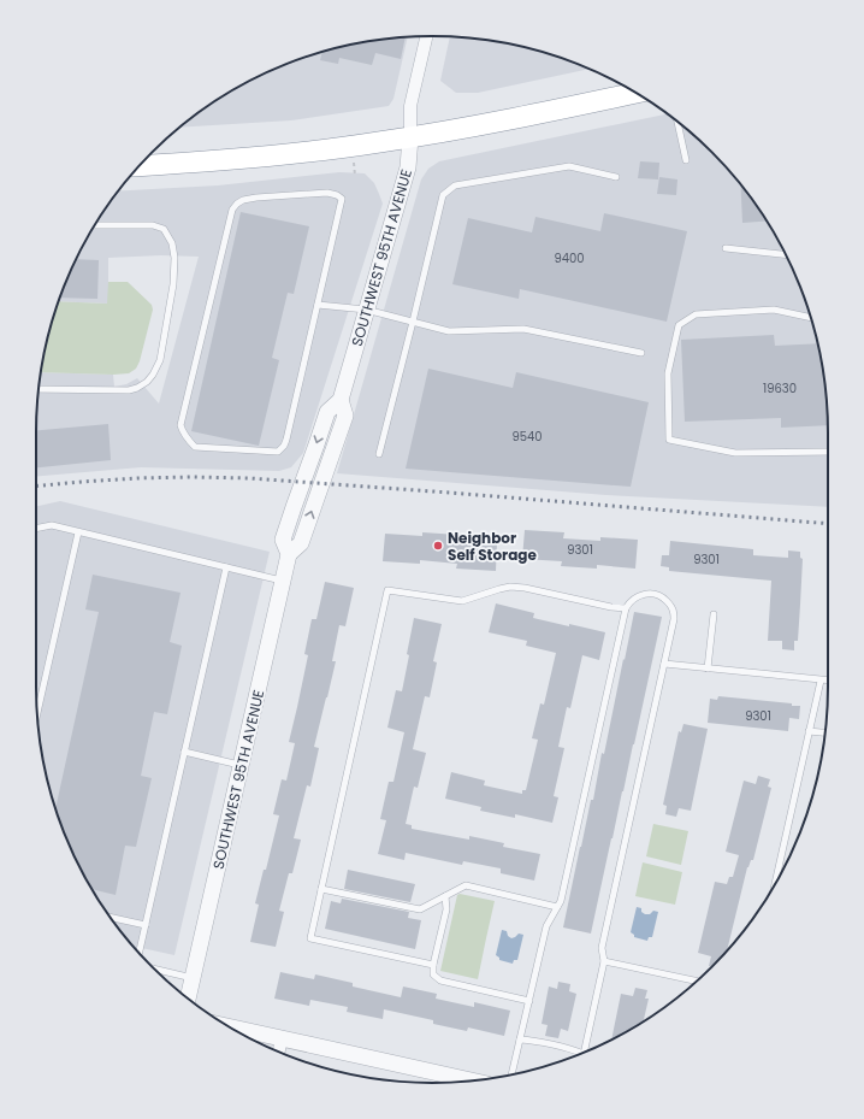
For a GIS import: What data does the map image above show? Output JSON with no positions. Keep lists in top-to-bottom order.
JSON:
{
  "streets": {
    "street": ["SOUTHWEST 95TH AVENUE"]
  },
  "places": ["Neighbor Self Storage"],
  "house_numbers": [
    "9400",
    "19630",
    "9540",
    "9301",
    "9301",
    "9301"
  ]
}
